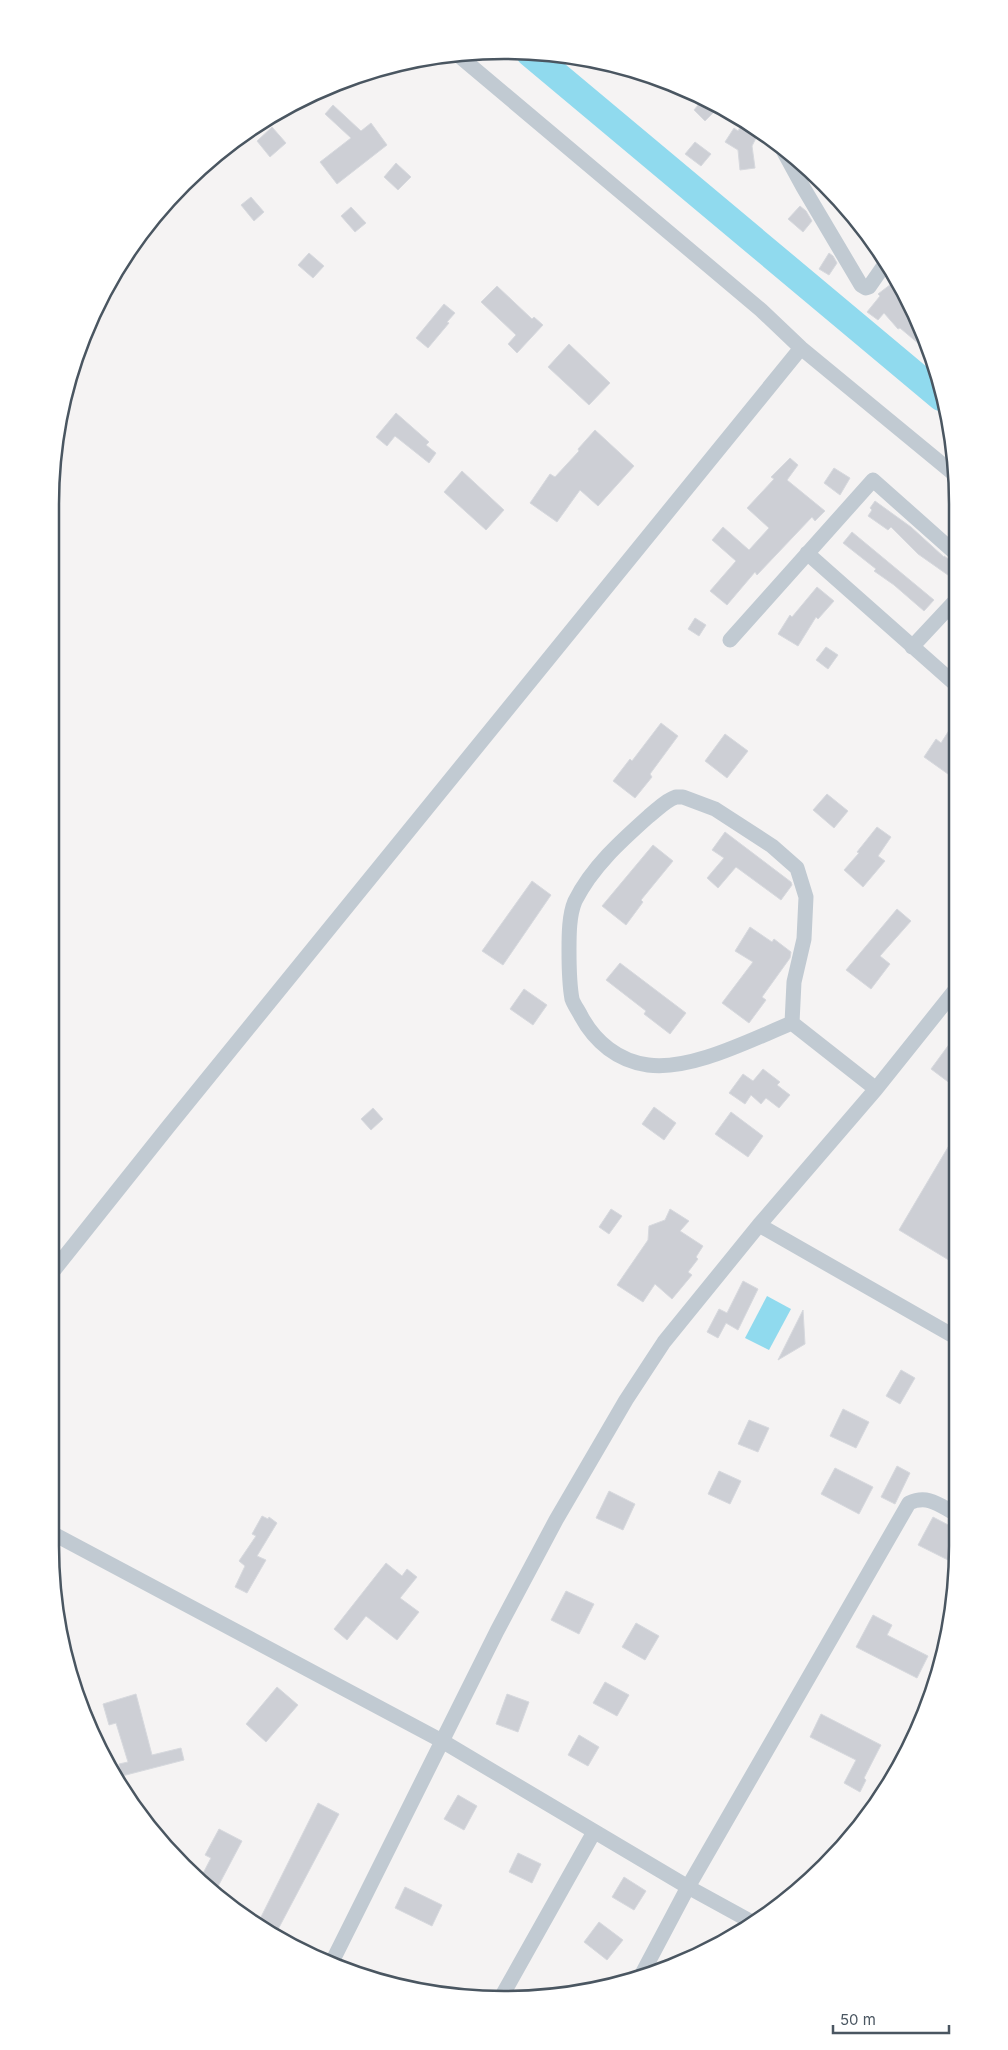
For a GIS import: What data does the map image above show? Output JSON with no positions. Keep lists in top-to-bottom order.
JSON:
{
  "scale_bar": "50 m"
}
